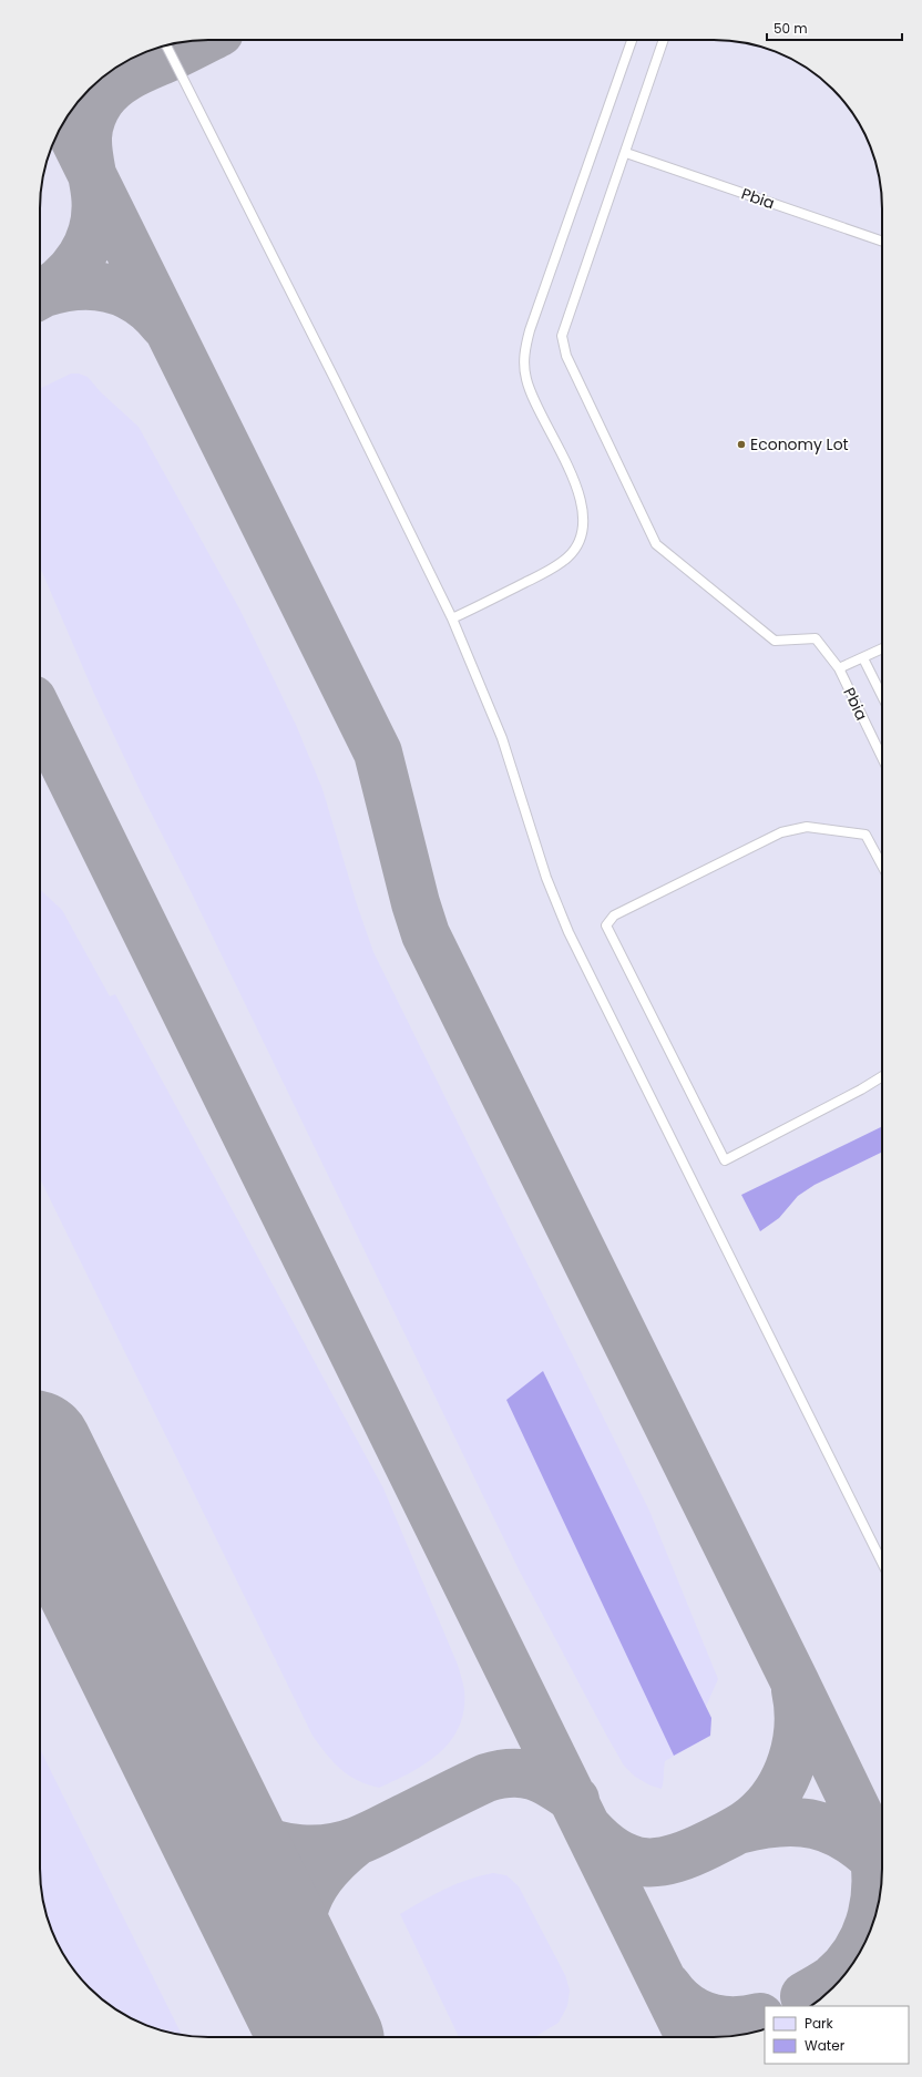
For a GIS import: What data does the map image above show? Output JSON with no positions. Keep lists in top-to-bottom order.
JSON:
{
  "streets": {
    "lane": ["Pbia"]
  },
  "places": ["Economy Lot"],
  "legend": ["Park", "Water"],
  "scale_bar": "50 m"
}
